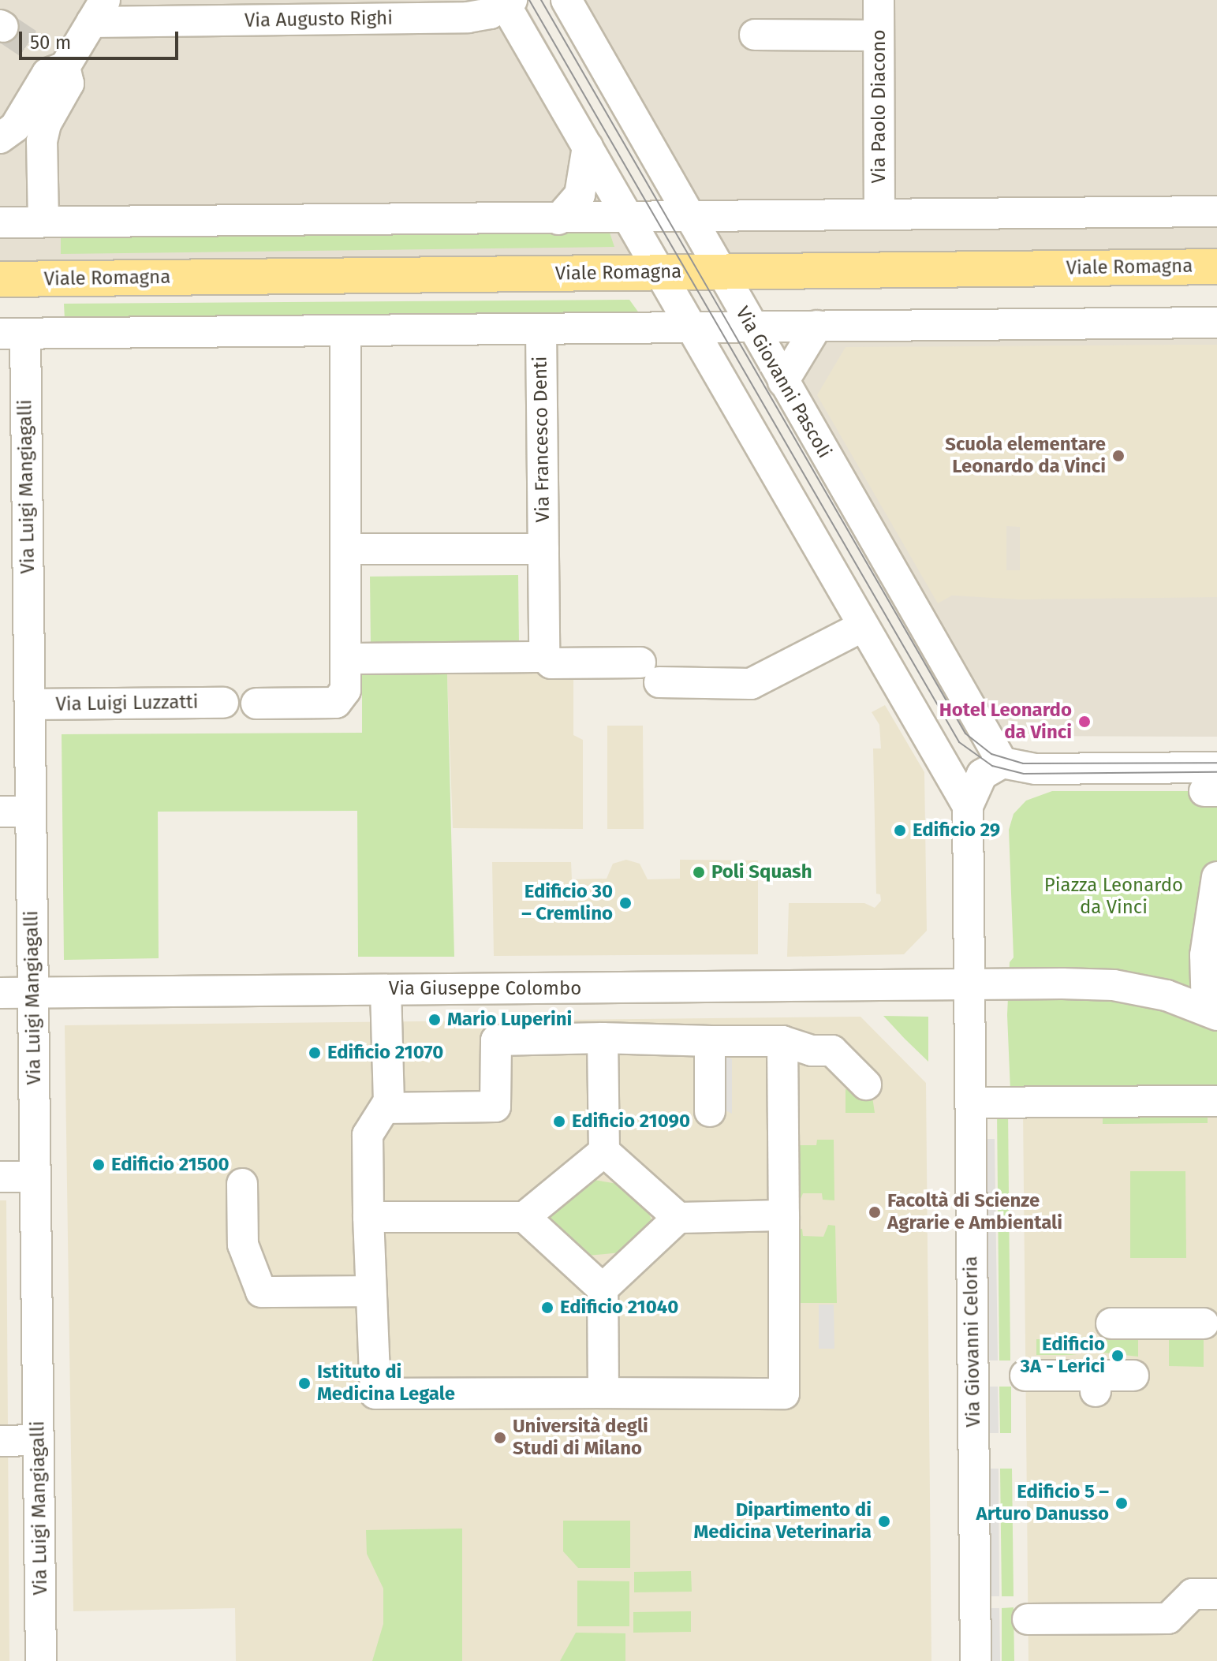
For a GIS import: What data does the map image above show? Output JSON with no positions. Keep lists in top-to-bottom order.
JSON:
{
  "streets": {
    "main road": ["Viale Romagna"],
    "street": [
      "Via Augusto Righi",
      "Via Paolo Diacono",
      "Via Giovanni Pascoli",
      "Via Francesco Denti",
      "Via Luigi Mangiagalli",
      "Via Luigi Luzzatti",
      "Via Giuseppe Colombo",
      "Via Giovanni Celoria"
    ]
  },
  "crossings": [
    ["Viale Romagna", "Via Giovanni Pascoli"],
    ["Via Luigi Mangiagalli", "Via Luigi Luzzatti"],
    ["Via Luigi Mangiagalli", "Via Giuseppe Colombo"],
    ["Via Giuseppe Colombo", "Via Giovanni Celoria"]
  ],
  "parks": ["Piazza Leonardo da Vinci"],
  "places": [
    "Scuola elementare Leonardo da Vinci",
    "Hotel Leonardo da Vinci",
    "Edificio 29",
    "Poli Squash",
    "Edificio 30 – Cremlino",
    "Mario Luperini",
    "Edificio 21070",
    "Edificio 21090",
    "Edificio 21500",
    "Facoltà di Scienze Agrarie e Ambientali",
    "Edificio 21040",
    "Edificio 3A - Lerici",
    "Istituto di Medicina Legale",
    "Università degli Studi di Milano",
    "Edificio 5 – Arturo Danusso",
    "Dipartimento di Medicina Veterinaria"
  ],
  "scale_bar": "50 m"
}
